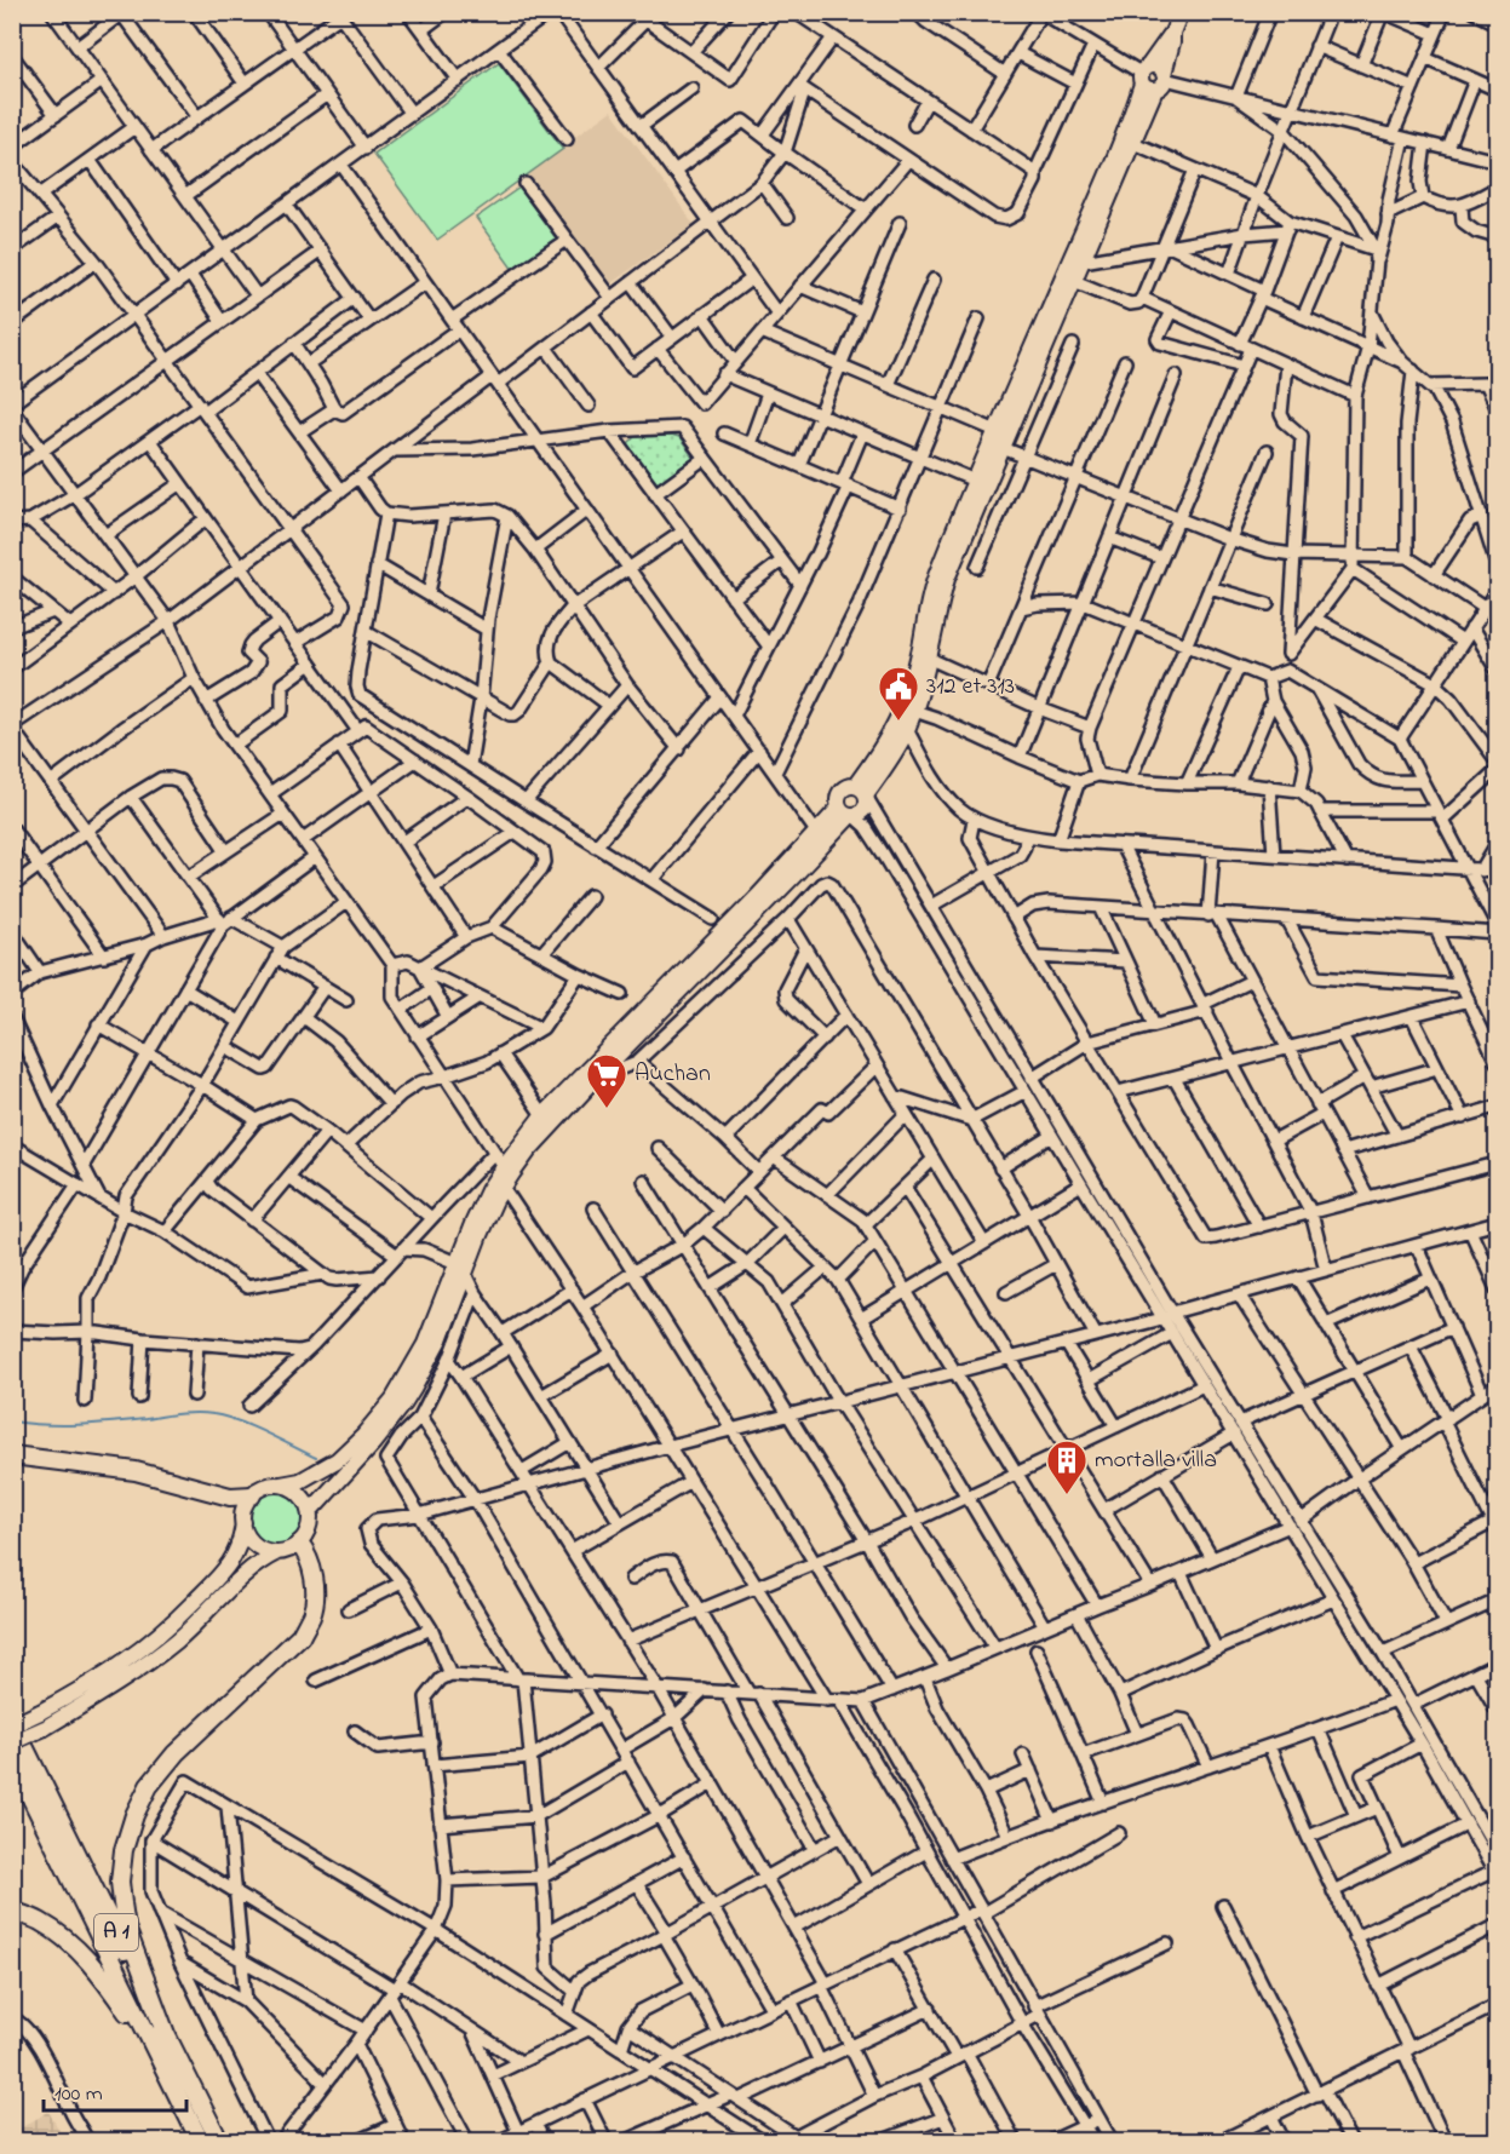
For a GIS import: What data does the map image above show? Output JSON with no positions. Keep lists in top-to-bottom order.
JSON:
{
  "streets": {
    "highway": ["A 1"]
  },
  "places": {
    "public building": ["312 et 313"],
    "supermarket": ["Auchan"],
    "building": ["mortalla villa"]
  },
  "scale_bar": "100 m"
}
